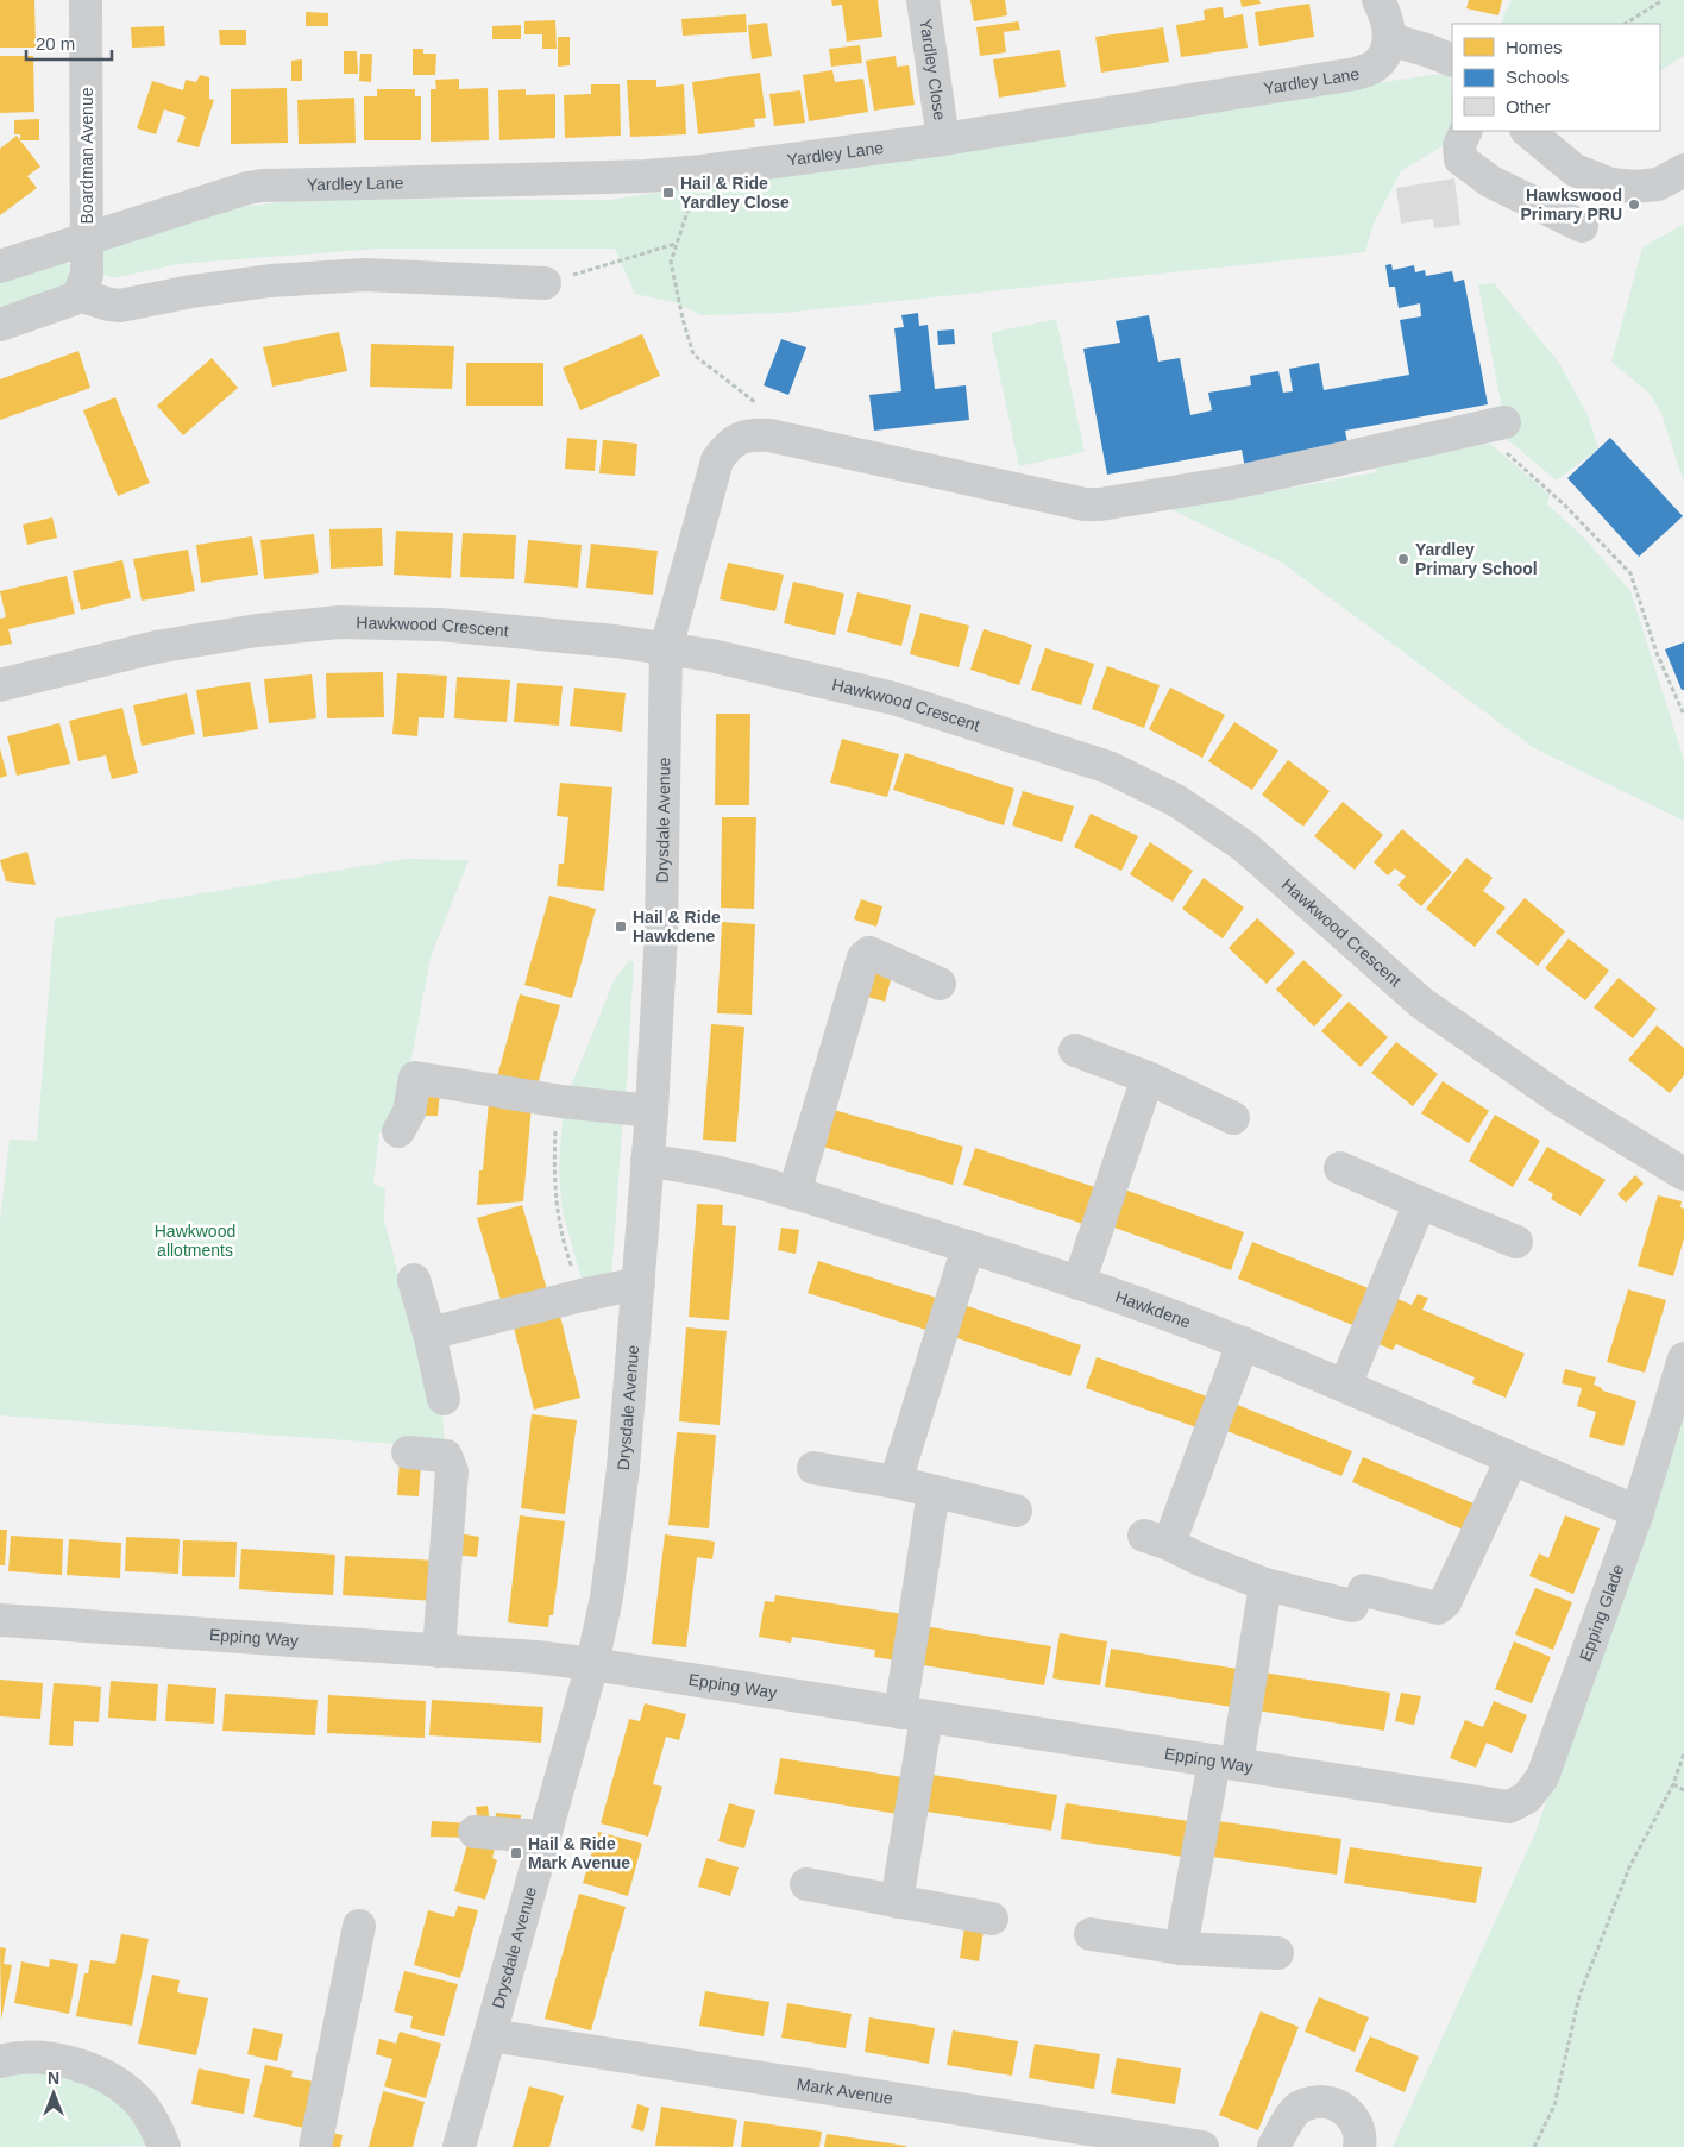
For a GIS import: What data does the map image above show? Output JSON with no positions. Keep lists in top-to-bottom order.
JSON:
{
  "streets": {
    "street": [
      "Yardley Close",
      "Yardley Lane",
      "Boardman Avenue",
      "Hawkwood Crescent",
      "Drysdale Avenue",
      "Hawkdene",
      "Epping Glade",
      "Epping Way",
      "Mark Avenue"
    ]
  },
  "crossings": [
    ["Yardley Close", "Yardley Lane"],
    ["Yardley Lane", "Boardman Avenue"],
    ["Hawkwood Crescent", "Drysdale Avenue"],
    ["Drysdale Avenue", "Hawkdene"],
    ["Drysdale Avenue", "Epping Way"],
    ["Drysdale Avenue", "Mark Avenue"],
    ["Hawkdene", "Epping Glade"],
    ["Epping Glade", "Epping Way"]
  ],
  "parks": ["Hawkwood allotments"],
  "places": {
    "transit": ["Hail & Ride Yardley Close", "Hail & Ride Hawkdene", "Hail & Ride Mark Avenue"],
    "other": ["Hawkswood Primary PRU", "Yardley Primary School"]
  },
  "legend": ["Homes", "Schools", "Other"],
  "scale_bar": "20 m",
  "north": "top"
}
